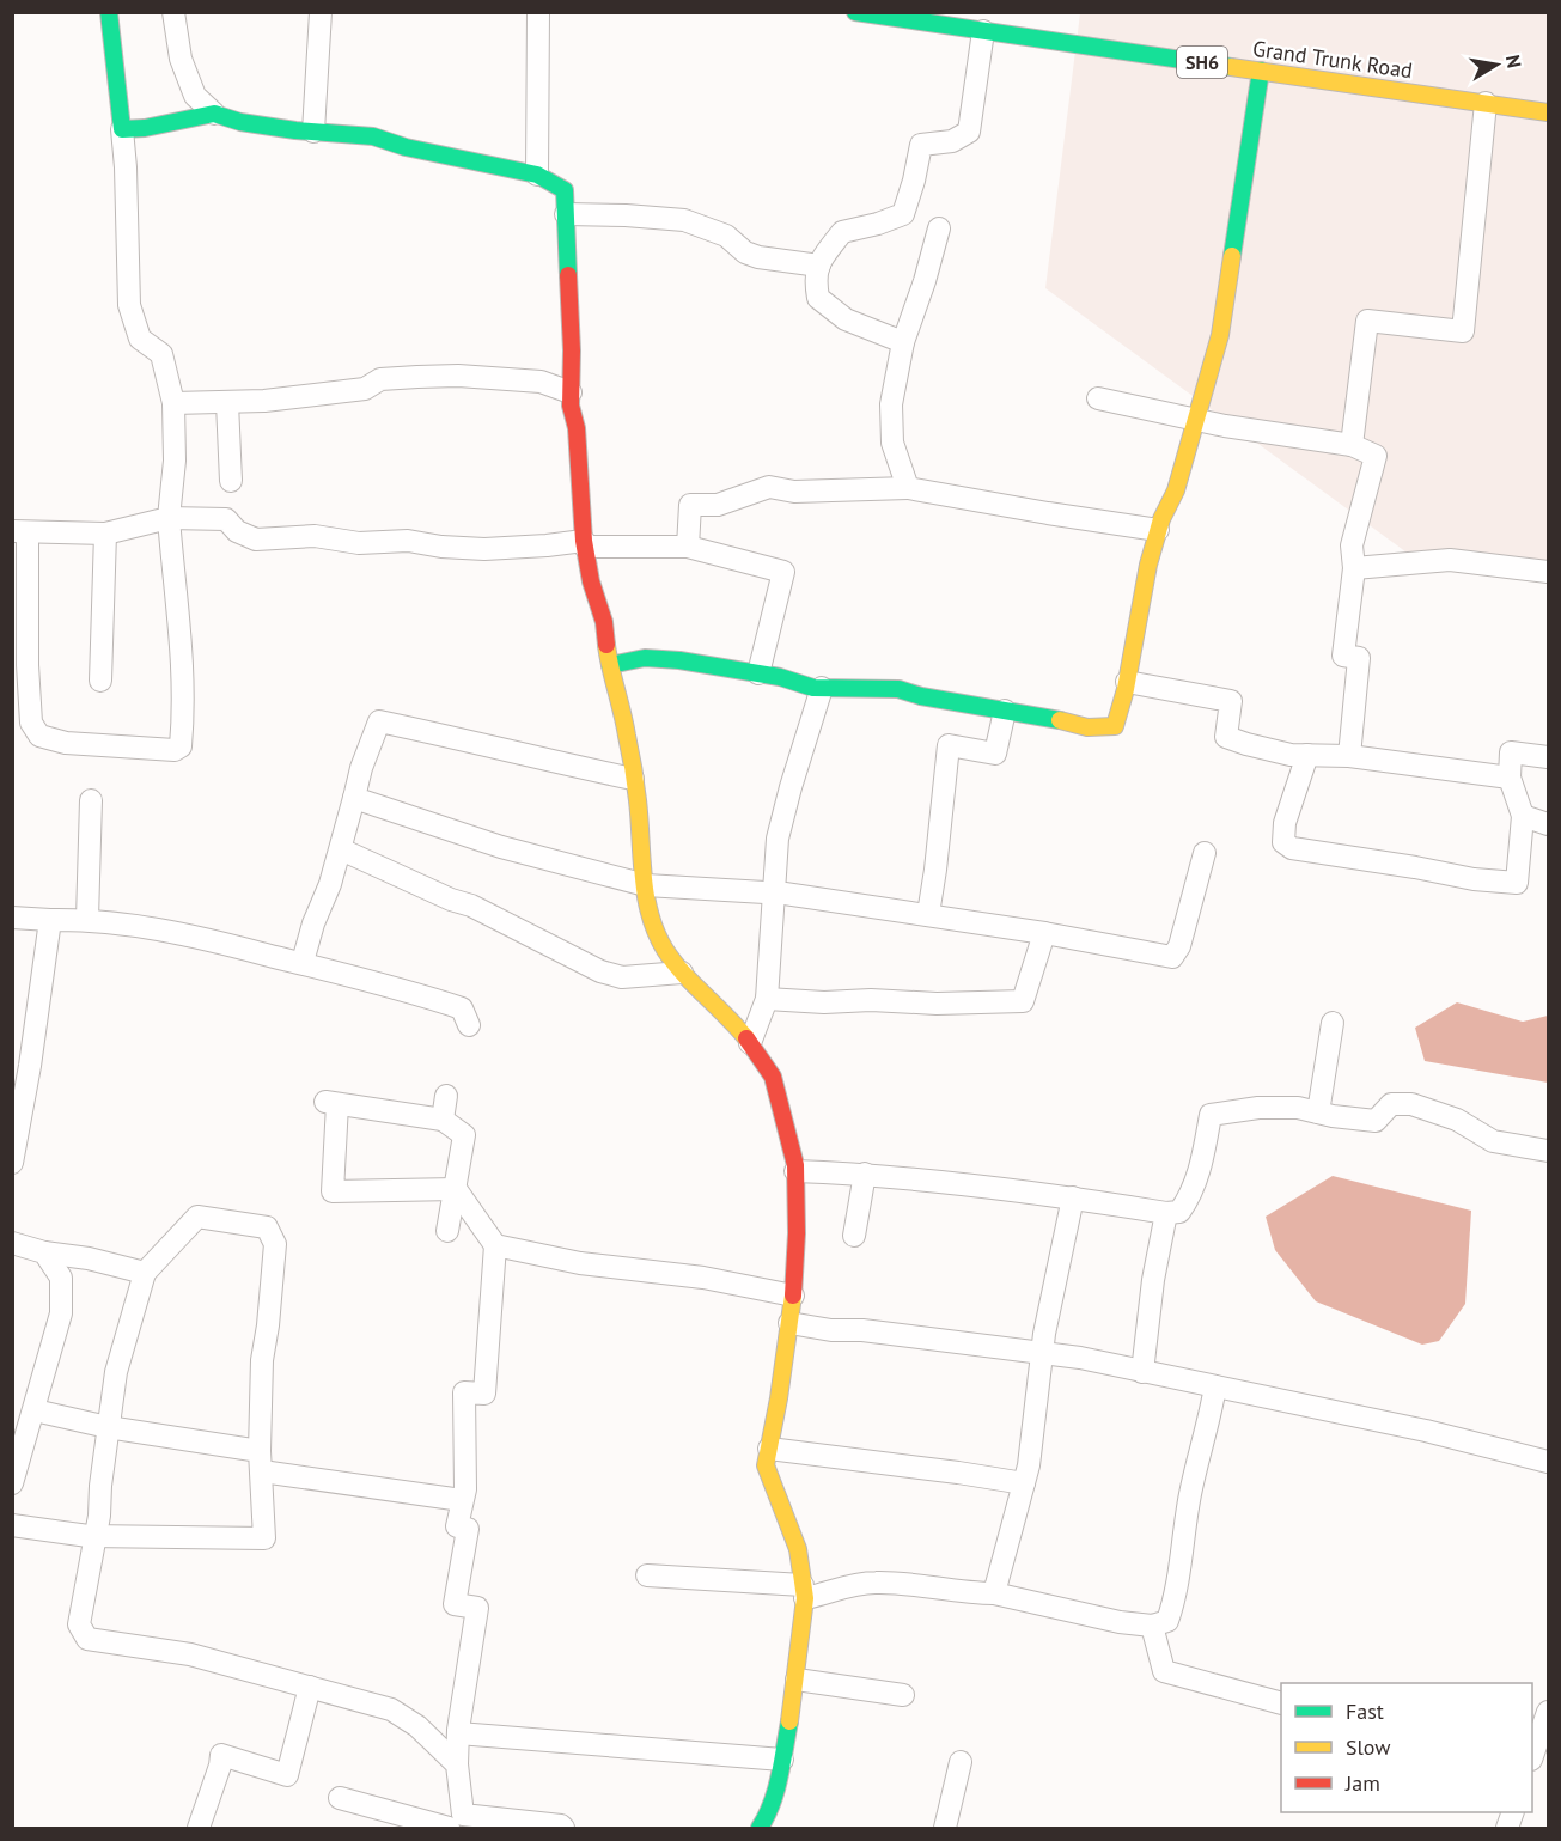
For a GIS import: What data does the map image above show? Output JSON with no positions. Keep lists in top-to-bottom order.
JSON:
{
  "streets": {
    "street": ["Grand Trunk Road", "SH6"]
  },
  "legend": ["Fast", "Slow", "Jam"],
  "north": "right"
}
